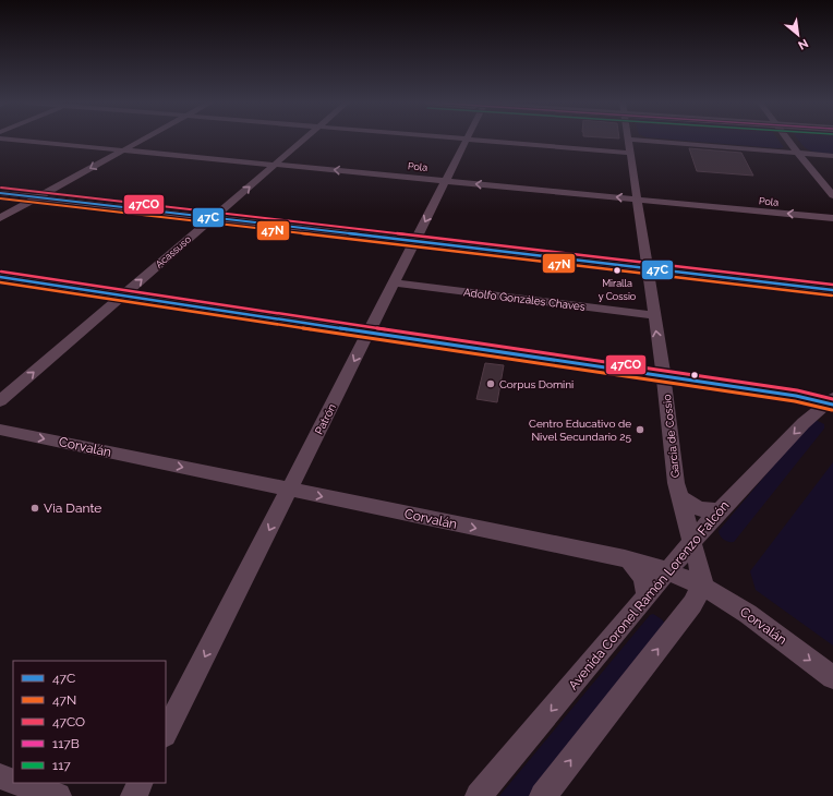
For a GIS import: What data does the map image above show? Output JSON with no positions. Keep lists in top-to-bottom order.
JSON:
{
  "streets": {
    "street": [
      "Pola",
      "Acassuso",
      "Adolfo Gonzáles Chaves",
      "Patrón",
      "García de Cossio",
      "Corvalán",
      "Avenida Coronel Ramón Lorenzo Falcón"
    ]
  },
  "crossings": [
    ["Pola", "Acassuso"],
    ["Pola", "Patrón"],
    ["Pola", "García de Cossio"],
    ["Adolfo Gonzáles Chaves", "Patrón"],
    ["Adolfo Gonzáles Chaves", "García de Cossio"],
    ["Patrón", "Corvalán"],
    ["García de Cossio", "Corvalán"],
    ["García de Cossio", "Avenida Coronel Ramón Lorenzo Falcón"],
    ["Corvalán", "Avenida Coronel Ramón Lorenzo Falcón"]
  ],
  "one_way": ["Patrón", "Corvalán"],
  "places": [
    "Miralla y Cossio",
    "Corpus Domini",
    "Centro Educativo de Nivel Secundario 25",
    "Via Dante"
  ],
  "lines": ["transit line 47CO", "transit line 47C", "transit line 47N"],
  "legend": [
    "47C",
    "47N",
    "47CO",
    "117B",
    "117"
  ],
  "north": "bottom right"
}
